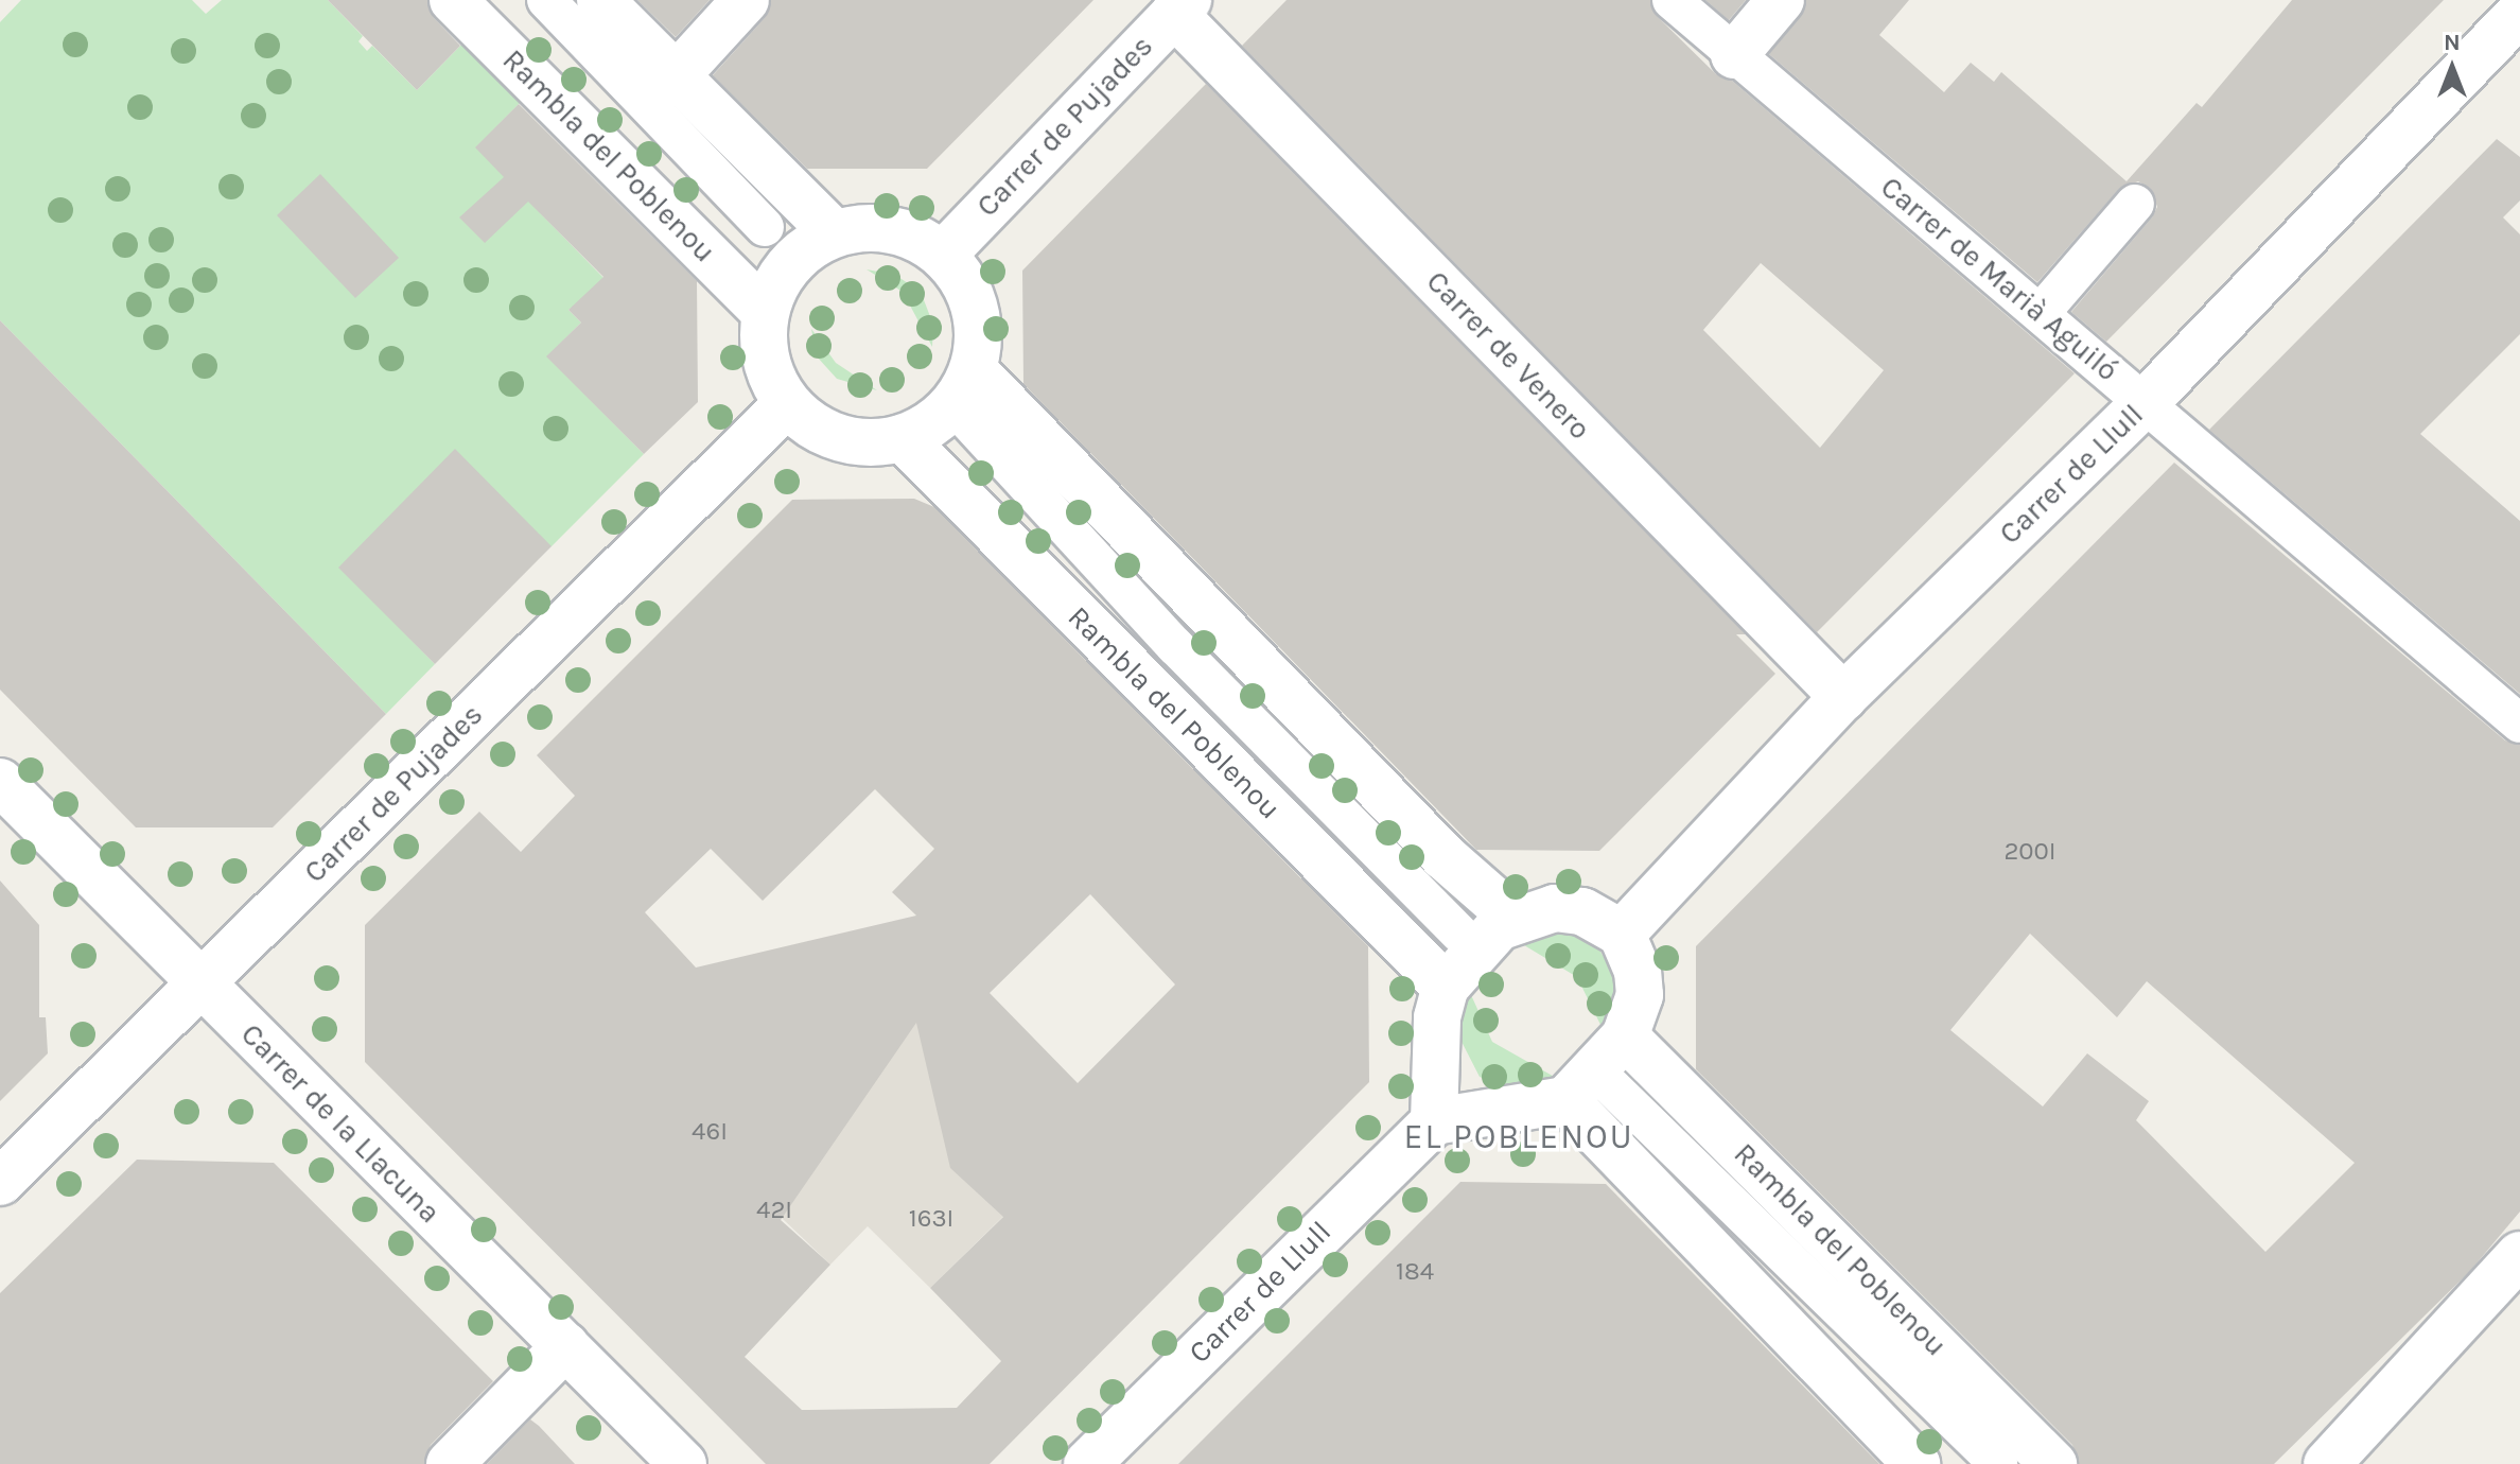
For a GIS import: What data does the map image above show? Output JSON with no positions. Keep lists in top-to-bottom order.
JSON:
{
  "streets": {
    "street": [
      "Carrer de Pujades",
      "Rambla del Poblenou",
      "Carrer de Marià Aguiló",
      "Carrer de Venero",
      "Carrer de Llull",
      "Carrer de la Llacuna"
    ]
  },
  "crossings": [
    ["Carrer de Pujades", "Rambla del Poblenou"],
    ["Carrer de Pujades", "Carrer de Venero"],
    ["Carrer de Pujades", "Carrer de la Llacuna"],
    ["Rambla del Poblenou", "Carrer de Llull"],
    ["Carrer de Marià Aguiló", "Carrer de Llull"],
    ["Carrer de Venero", "Carrer de Llull"]
  ],
  "districts": ["EL POBLENOU"],
  "house_numbers": [
    "200I",
    "46I",
    "42I",
    "163I",
    "184"
  ],
  "north": "top"
}
